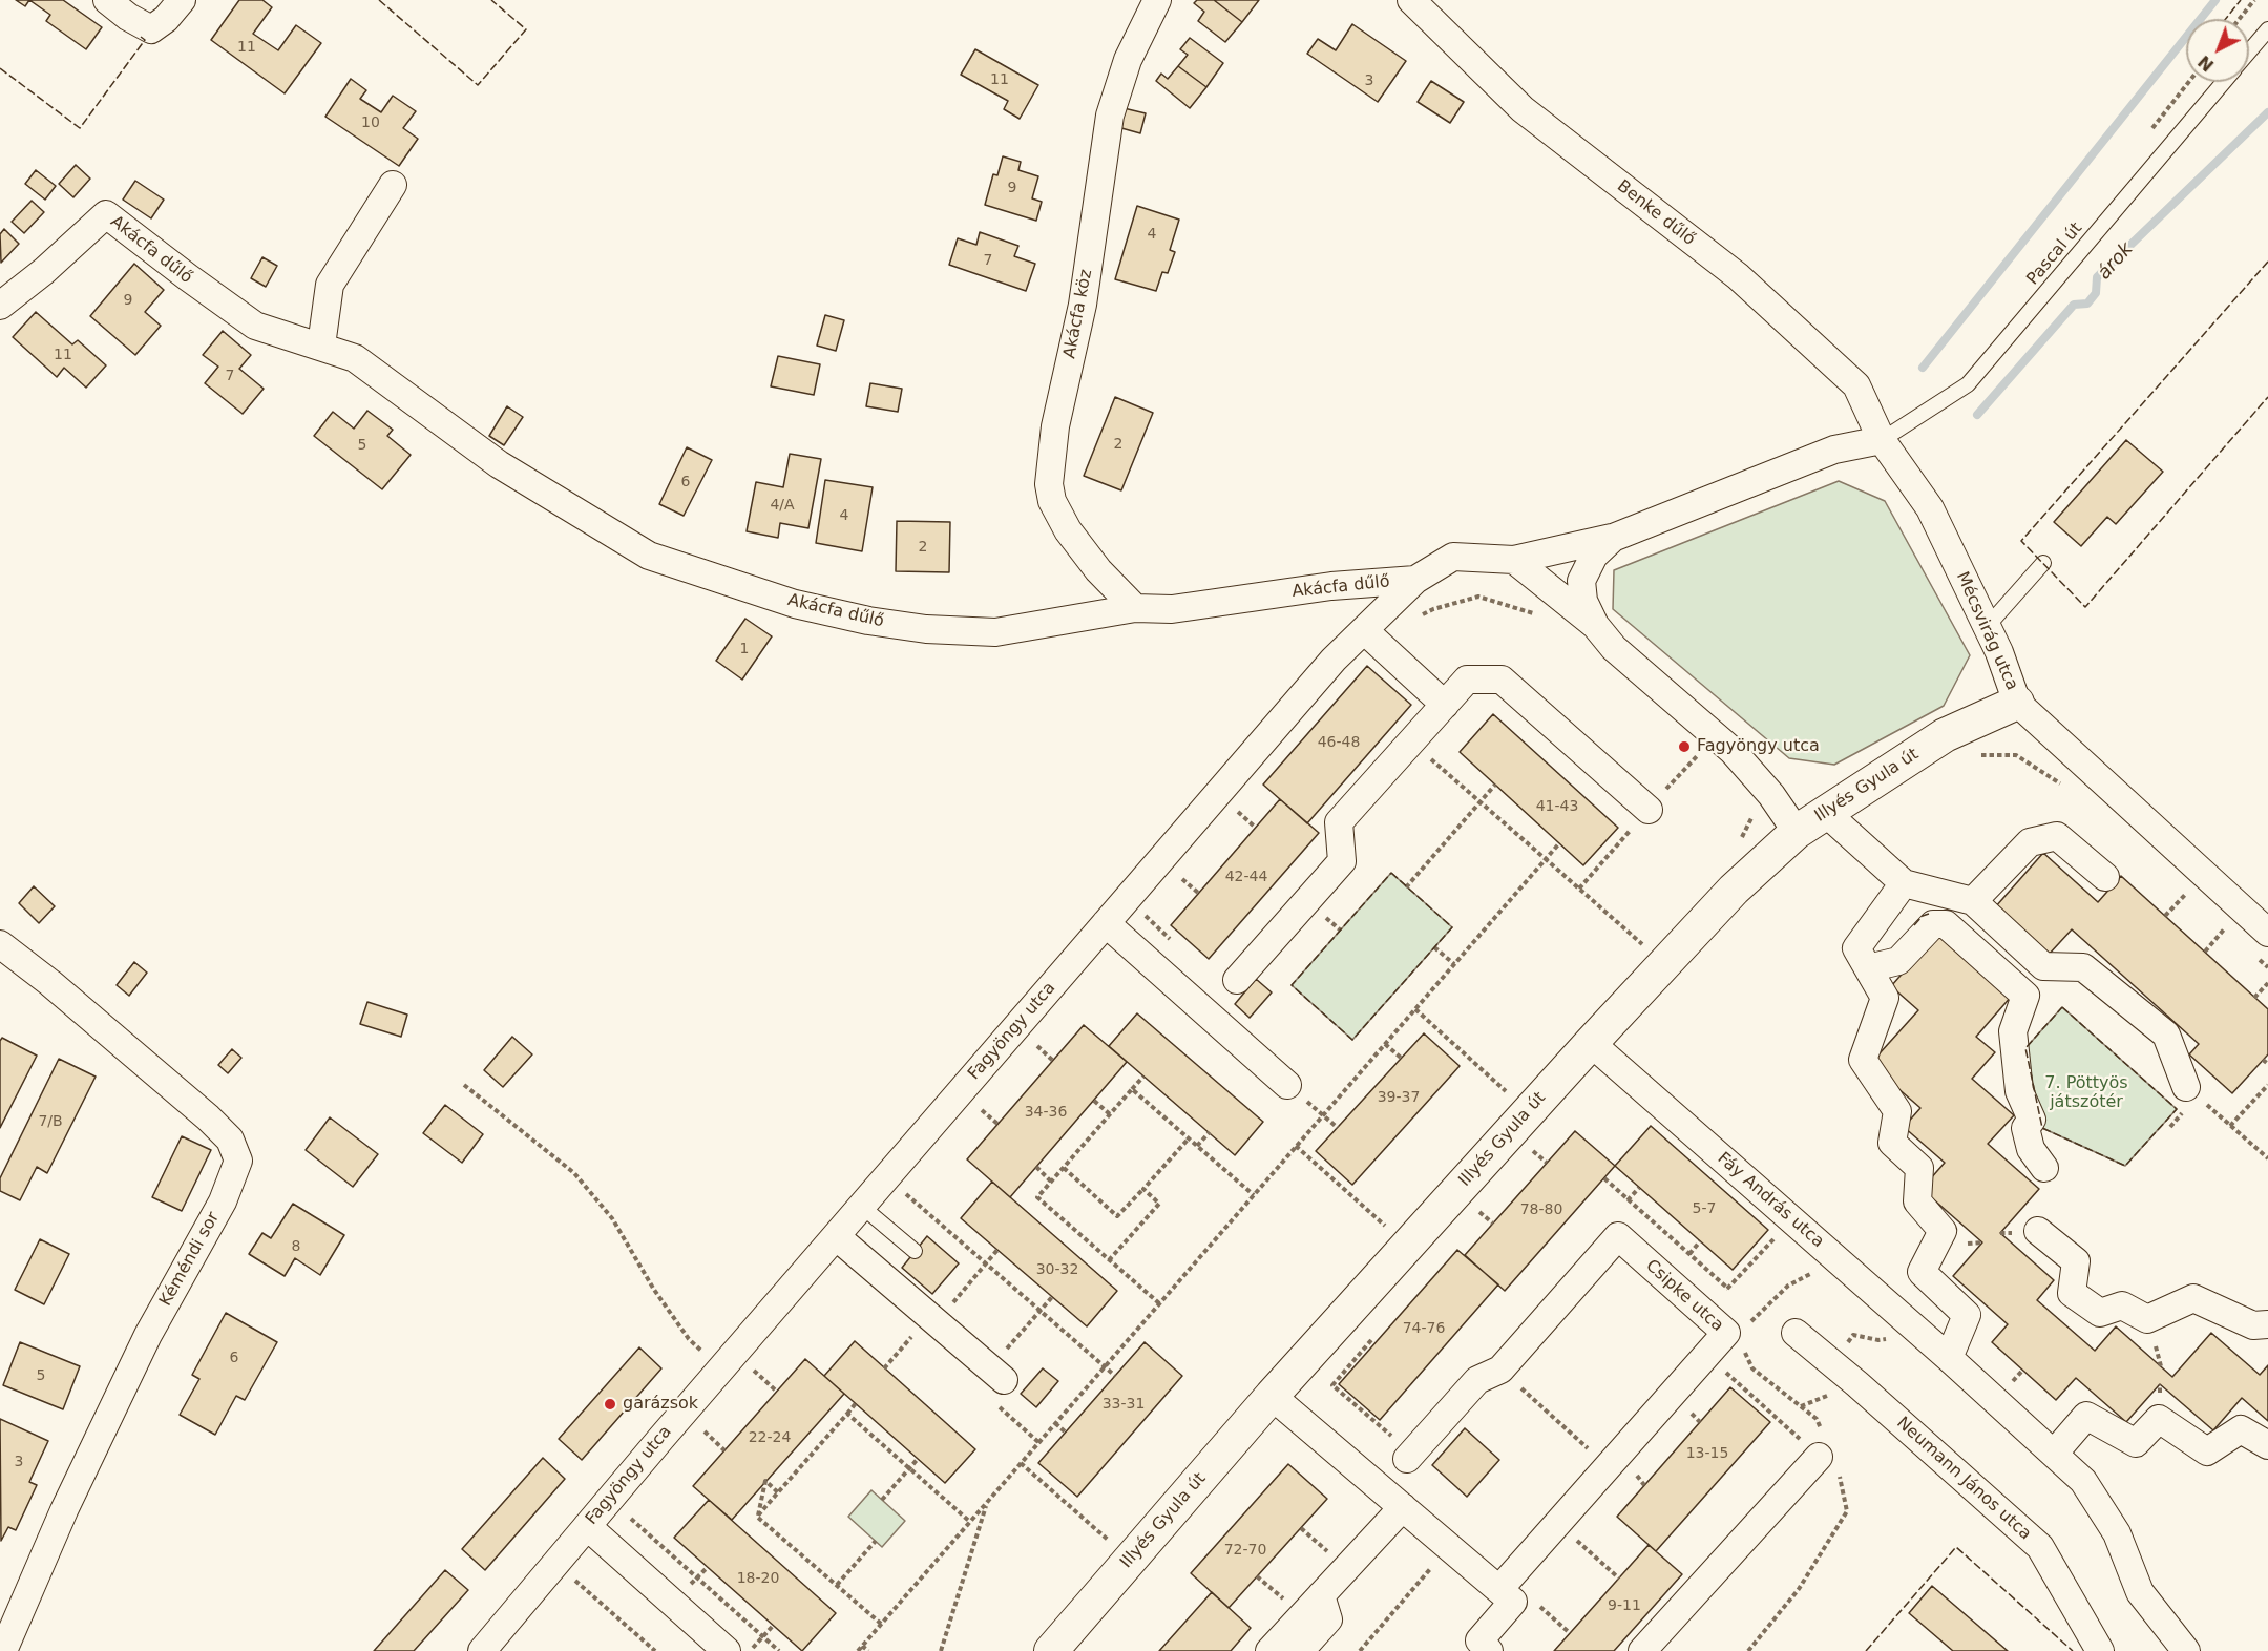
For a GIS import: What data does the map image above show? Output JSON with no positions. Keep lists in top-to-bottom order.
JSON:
{
  "streets": {
    "street": [
      "Benke dűlő",
      "Akácfa dűlő",
      "Akácfa köz",
      "Mécsvirág utca",
      "Illyés Gyula út",
      "Fagyöngy utca",
      "Fáy András utca",
      "Kéméndi sor",
      "Csipke utca",
      "Neumann János utca"
    ],
    "lane": ["Pascal út"]
  },
  "crossings": [
    ["Benke dűlő", "Pascal út"],
    ["Benke dűlő", "Mécsvirág utca"],
    ["Benke dűlő", "Fagyöngy utca"],
    ["Akácfa dűlő", "Akácfa köz"],
    ["Akácfa dűlő", "Fagyöngy utca"],
    ["Pascal út", "Mécsvirág utca"],
    ["Pascal út", "Fagyöngy utca"],
    ["Mécsvirág utca", "Illyés Gyula út"],
    ["Mécsvirág utca", "Fagyöngy utca"],
    ["Illyés Gyula út", "Fáy András utca"]
  ],
  "water": ["árok"],
  "parks": ["7. Pöttyös játszótér"],
  "places": ["Fagyöngy utca", "garázsok"],
  "house_numbers": [
    "11",
    "11",
    "3",
    "10",
    "9",
    "4",
    "7",
    "9",
    "11",
    "7",
    "2",
    "5",
    "6",
    "4/A",
    "4",
    "2",
    "1",
    "46-48",
    "41-43",
    "42-44",
    "39-37",
    "34-36",
    "7/B",
    "5-7",
    "78-80",
    "8",
    "30-32",
    "74-76",
    "6",
    "5",
    "33-31",
    "22-24",
    "13-15",
    "3",
    "72-70",
    "18-20",
    "9-11"
  ],
  "north": "bottom left"
}
